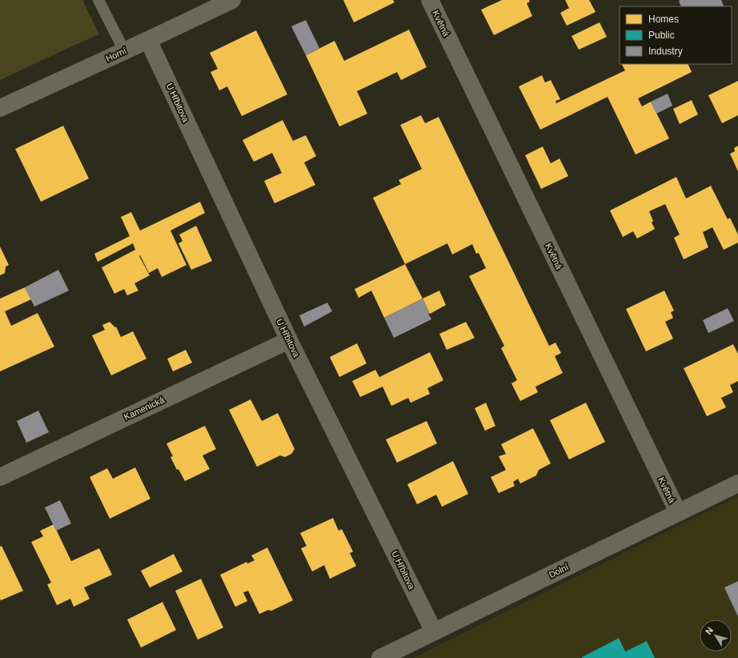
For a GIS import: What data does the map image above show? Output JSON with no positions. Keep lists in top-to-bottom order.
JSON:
{
  "streets": {
    "street": [
      "Květná",
      "Horní",
      "U Hřbitova",
      "Kamenická",
      "Dolní"
    ]
  },
  "crossings": [
    ["Květná", "Dolní"],
    ["Horní", "U Hřbitova"],
    ["U Hřbitova", "Kamenická"],
    ["U Hřbitova", "Dolní"]
  ],
  "legend": ["Homes", "Public", "Industry"],
  "north": "top left"
}
